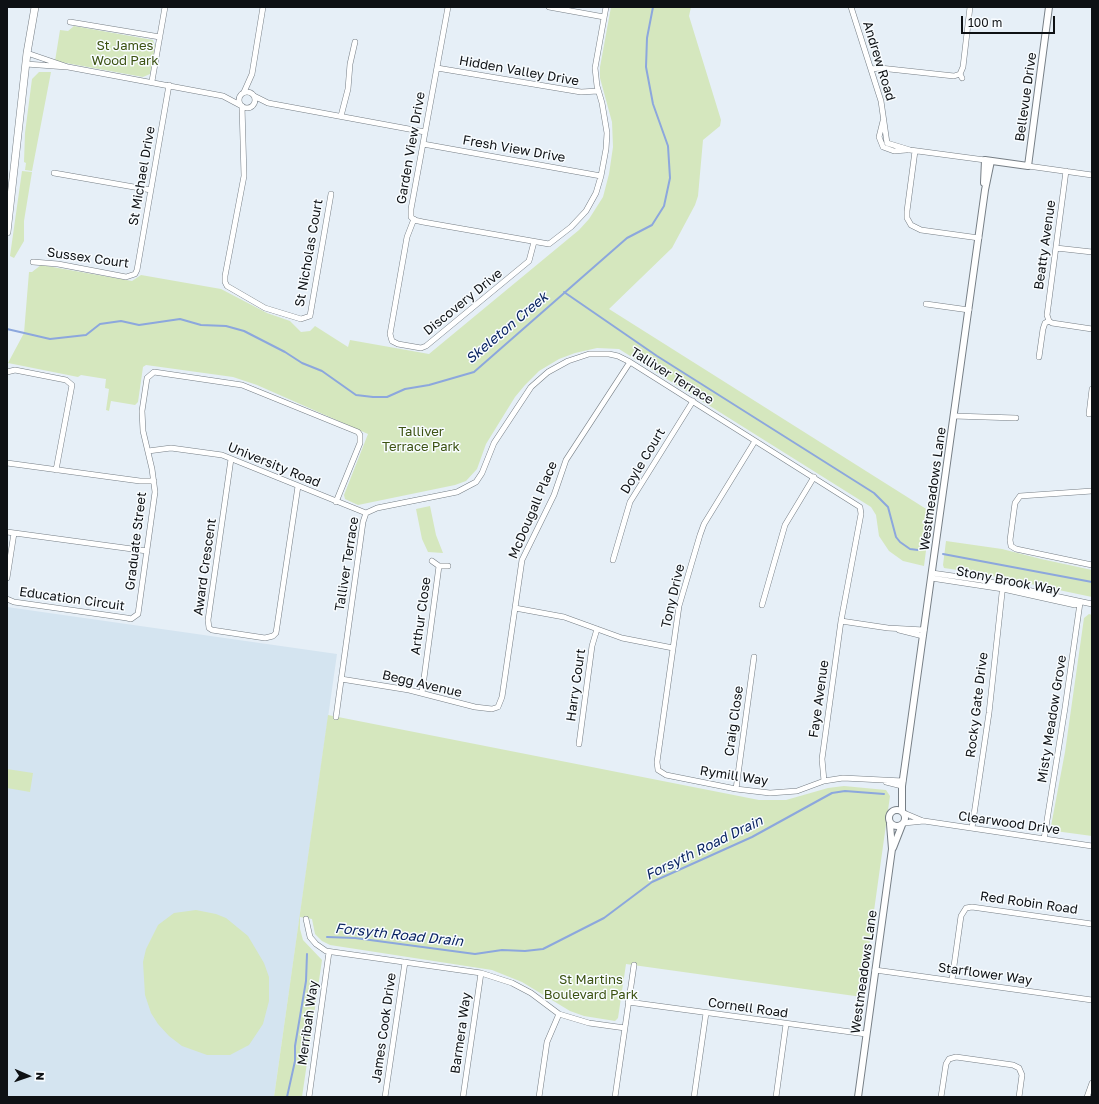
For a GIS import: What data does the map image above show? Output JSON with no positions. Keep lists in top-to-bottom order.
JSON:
{
  "streets": {
    "street": [
      "Andrew Road",
      "Hidden Valley Drive",
      "Bellevue Drive",
      "Garden View Drive",
      "Fresh View Drive",
      "St Michael Drive",
      "Beatty Avenue",
      "St Nicholas Court",
      "Sussex Court",
      "Discovery Drive",
      "Talliver Terrace",
      "Doyle Court",
      "University Road",
      "Westmeadows Lane",
      "McDougall Place",
      "Graduate Street",
      "Award Crescent",
      "Stony Brook Way",
      "Tony Drive",
      "Education Circuit",
      "Arthur Close",
      "Begg Avenue",
      "Harry Court",
      "Faye Avenue",
      "Rocky Gate Drive",
      "Misty Meadow Grove",
      "Craig Close",
      "Rymill Way",
      "Clearwood Drive",
      "Red Robin Road",
      "Starflower Way",
      "Cornell Road",
      "Merribah Way",
      "James Cook Drive",
      "Barmera Way"
    ]
  },
  "crossings": [
    ["Hidden Valley Drive", "Garden View Drive"],
    ["Garden View Drive", "Fresh View Drive"],
    ["Garden View Drive", "Discovery Drive"],
    ["St Michael Drive", "Sussex Court"],
    ["Talliver Terrace", "Doyle Court"],
    ["Talliver Terrace", "University Road"],
    ["Talliver Terrace", "McDougall Place"],
    ["Talliver Terrace", "Tony Drive"],
    ["Talliver Terrace", "Begg Avenue"],
    ["Talliver Terrace", "Faye Avenue"],
    ["University Road", "Graduate Street"],
    ["University Road", "Award Crescent"],
    ["Westmeadows Lane", "Stony Brook Way"],
    ["Westmeadows Lane", "Rymill Way"],
    ["Westmeadows Lane", "Clearwood Drive"],
    ["Westmeadows Lane", "Starflower Way"],
    ["Westmeadows Lane", "Cornell Road"],
    ["McDougall Place", "Begg Avenue"],
    ["Graduate Street", "Education Circuit"],
    ["Stony Brook Way", "Rocky Gate Drive"],
    ["Stony Brook Way", "Misty Meadow Grove"],
    ["Tony Drive", "Rymill Way"],
    ["Arthur Close", "Begg Avenue"],
    ["Faye Avenue", "Rymill Way"],
    ["Rocky Gate Drive", "Clearwood Drive"],
    ["Misty Meadow Grove", "Clearwood Drive"],
    ["Craig Close", "Rymill Way"],
    ["Red Robin Road", "Starflower Way"]
  ],
  "water": ["Skeleton Creek", "Forsyth Road Drain"],
  "parks": ["St James Wood Park", "Talliver Terrace Park", "St Martins Boulevard Park"],
  "scale_bar": "100 m",
  "north": "right"
}
